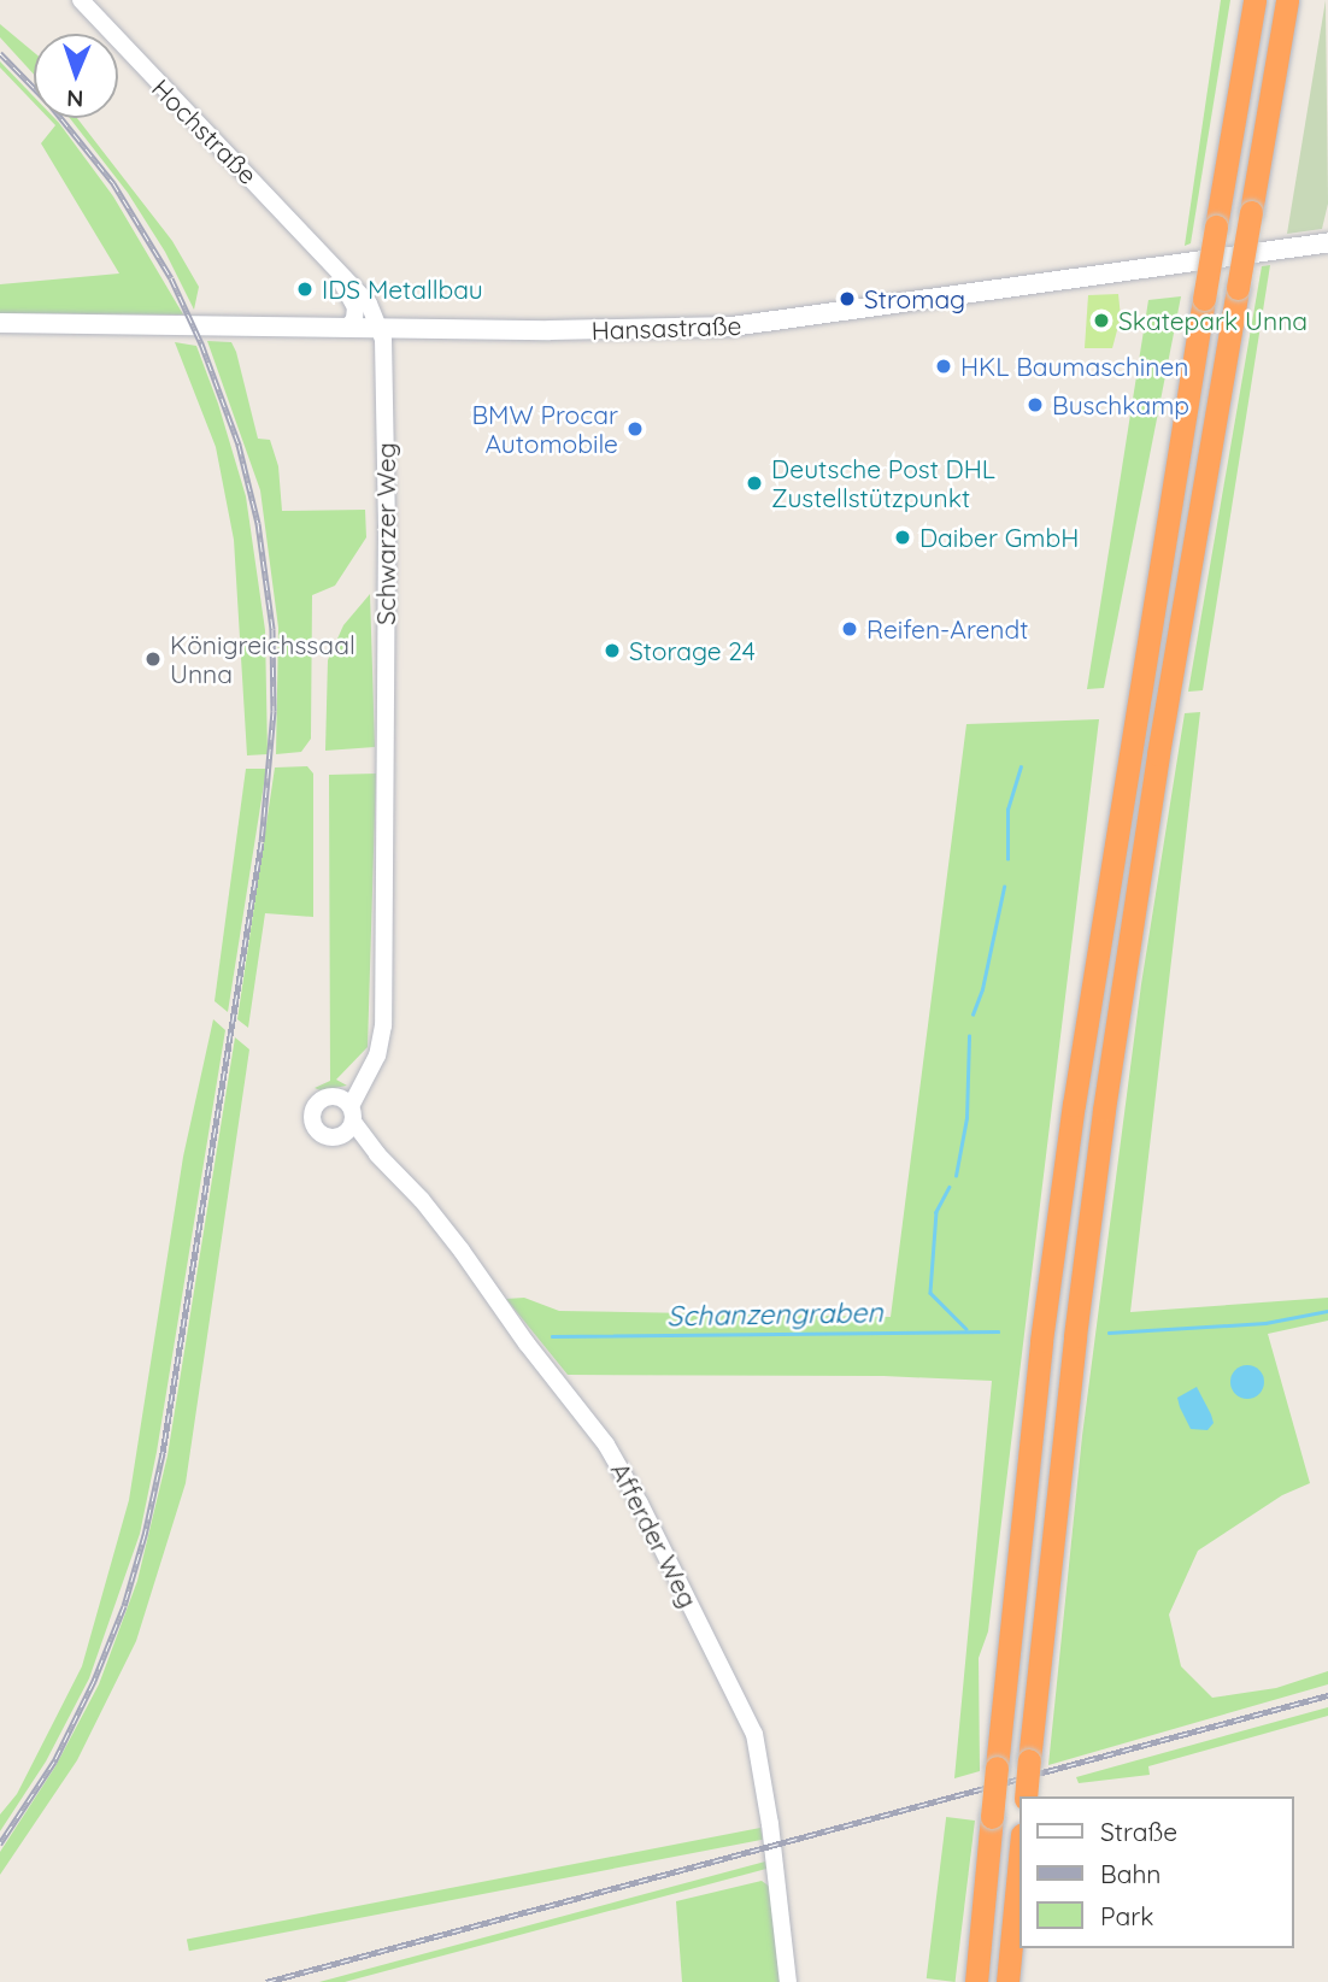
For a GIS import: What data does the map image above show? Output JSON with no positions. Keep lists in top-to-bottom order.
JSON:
{
  "streets": {
    "main road": ["Hansastraße"],
    "street": ["Hochstraße", "Schwarzer Weg", "Afferder Weg"]
  },
  "crossings": [
    ["Hochstraße", "Hansastraße"],
    ["Hochstraße", "Schwarzer Weg"],
    ["Hansastraße", "Schwarzer Weg"],
    ["Schwarzer Weg", "Afferder Weg"]
  ],
  "water": ["Schanzengraben"],
  "places": [
    "IDS Metallbau",
    "Stromag",
    "Skatepark Unna",
    "HKL Baumaschinen",
    "Buschkamp",
    "BMW Procar Automobile",
    "Deutsche Post DHL Zustellstützpunkt",
    "Daiber GmbH",
    "Reifen-Arendt",
    "Storage 24",
    "Königreichssaal Unna"
  ],
  "legend": ["Straße", "Bahn", "Park"],
  "north": "bottom"
}
